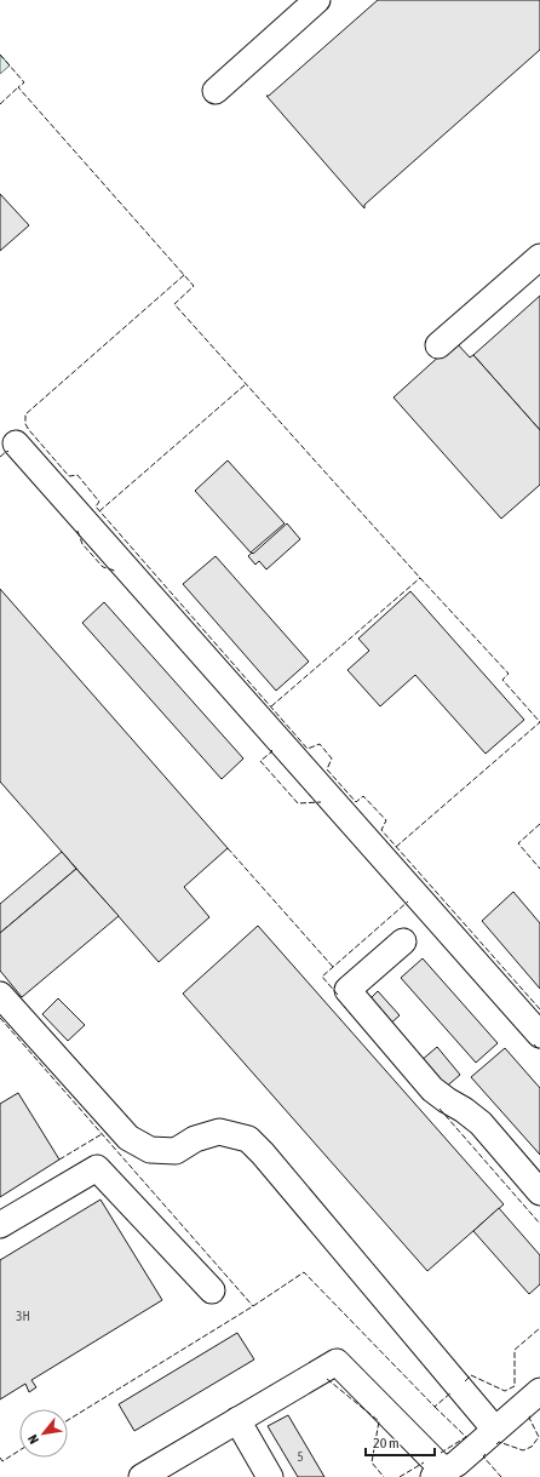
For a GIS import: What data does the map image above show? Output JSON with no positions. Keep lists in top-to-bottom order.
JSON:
{
  "house_numbers": ["3H", "5"],
  "scale_bar": "20 m",
  "north": "bottom left"
}
